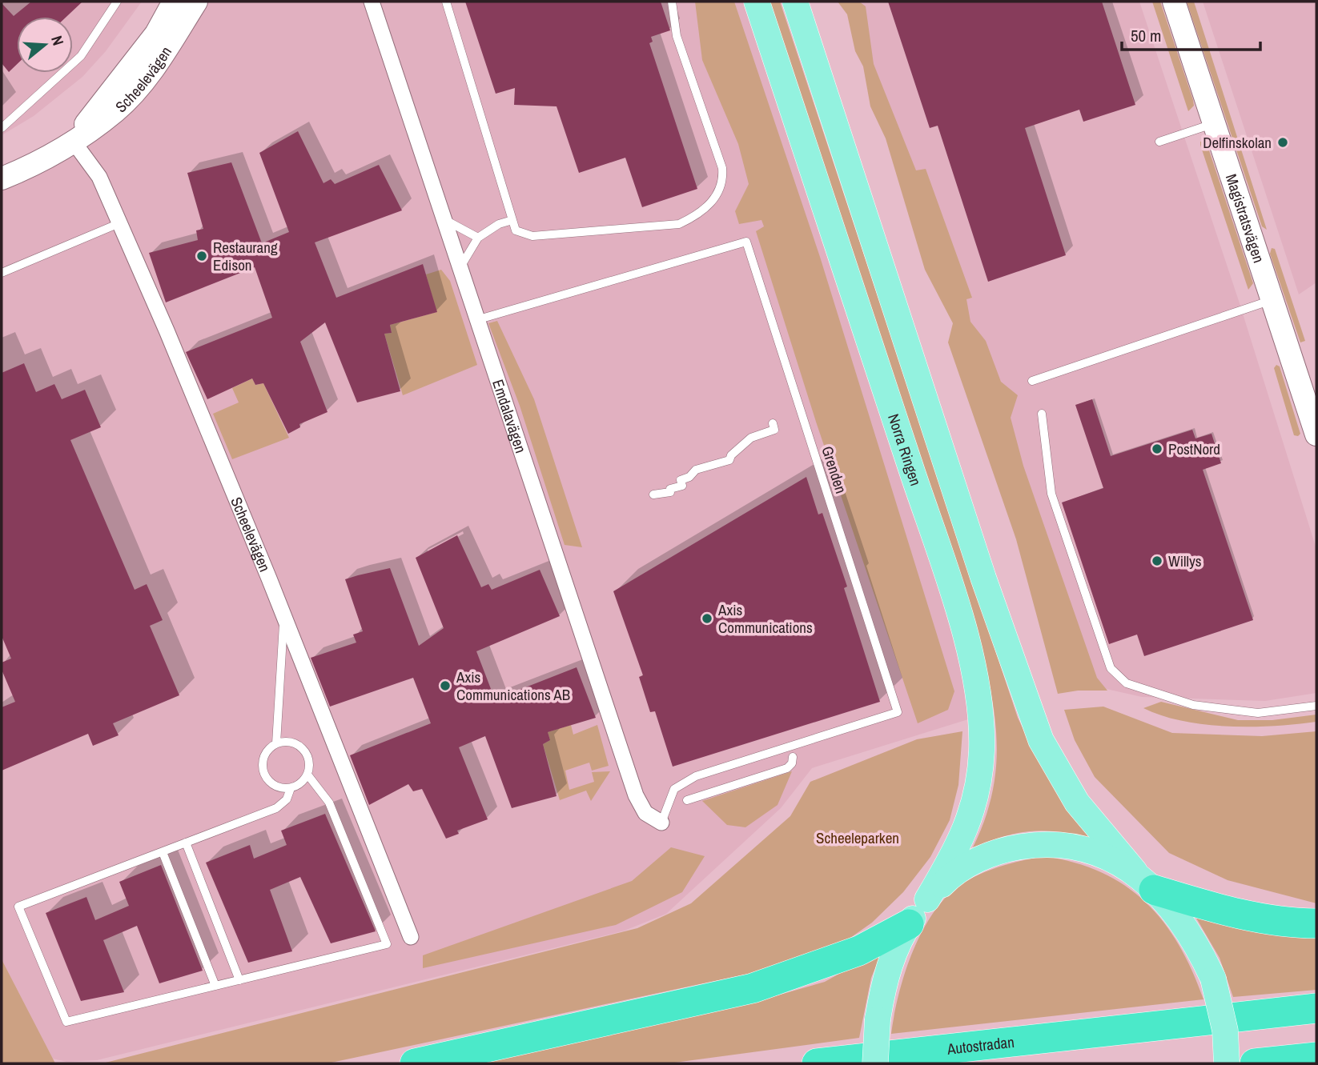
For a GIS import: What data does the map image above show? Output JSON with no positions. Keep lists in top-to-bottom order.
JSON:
{
  "streets": {
    "highway": ["Autostradan"],
    "main road": ["Norra Ringen"],
    "street": ["Scheelevägen", "Magistratsvägen", "Emdalavägen"],
    "lane": ["Grenden"]
  },
  "crossings": [
    ["Emdalavägen", "Grenden"]
  ],
  "parks": ["Scheeleparken"],
  "places": [
    "Delfinskolan",
    "Restaurang Edison",
    "PostNord",
    "Willys",
    "Axis Communications",
    "Axis Communications AB"
  ],
  "scale_bar": "50 m",
  "north": "right"
}
